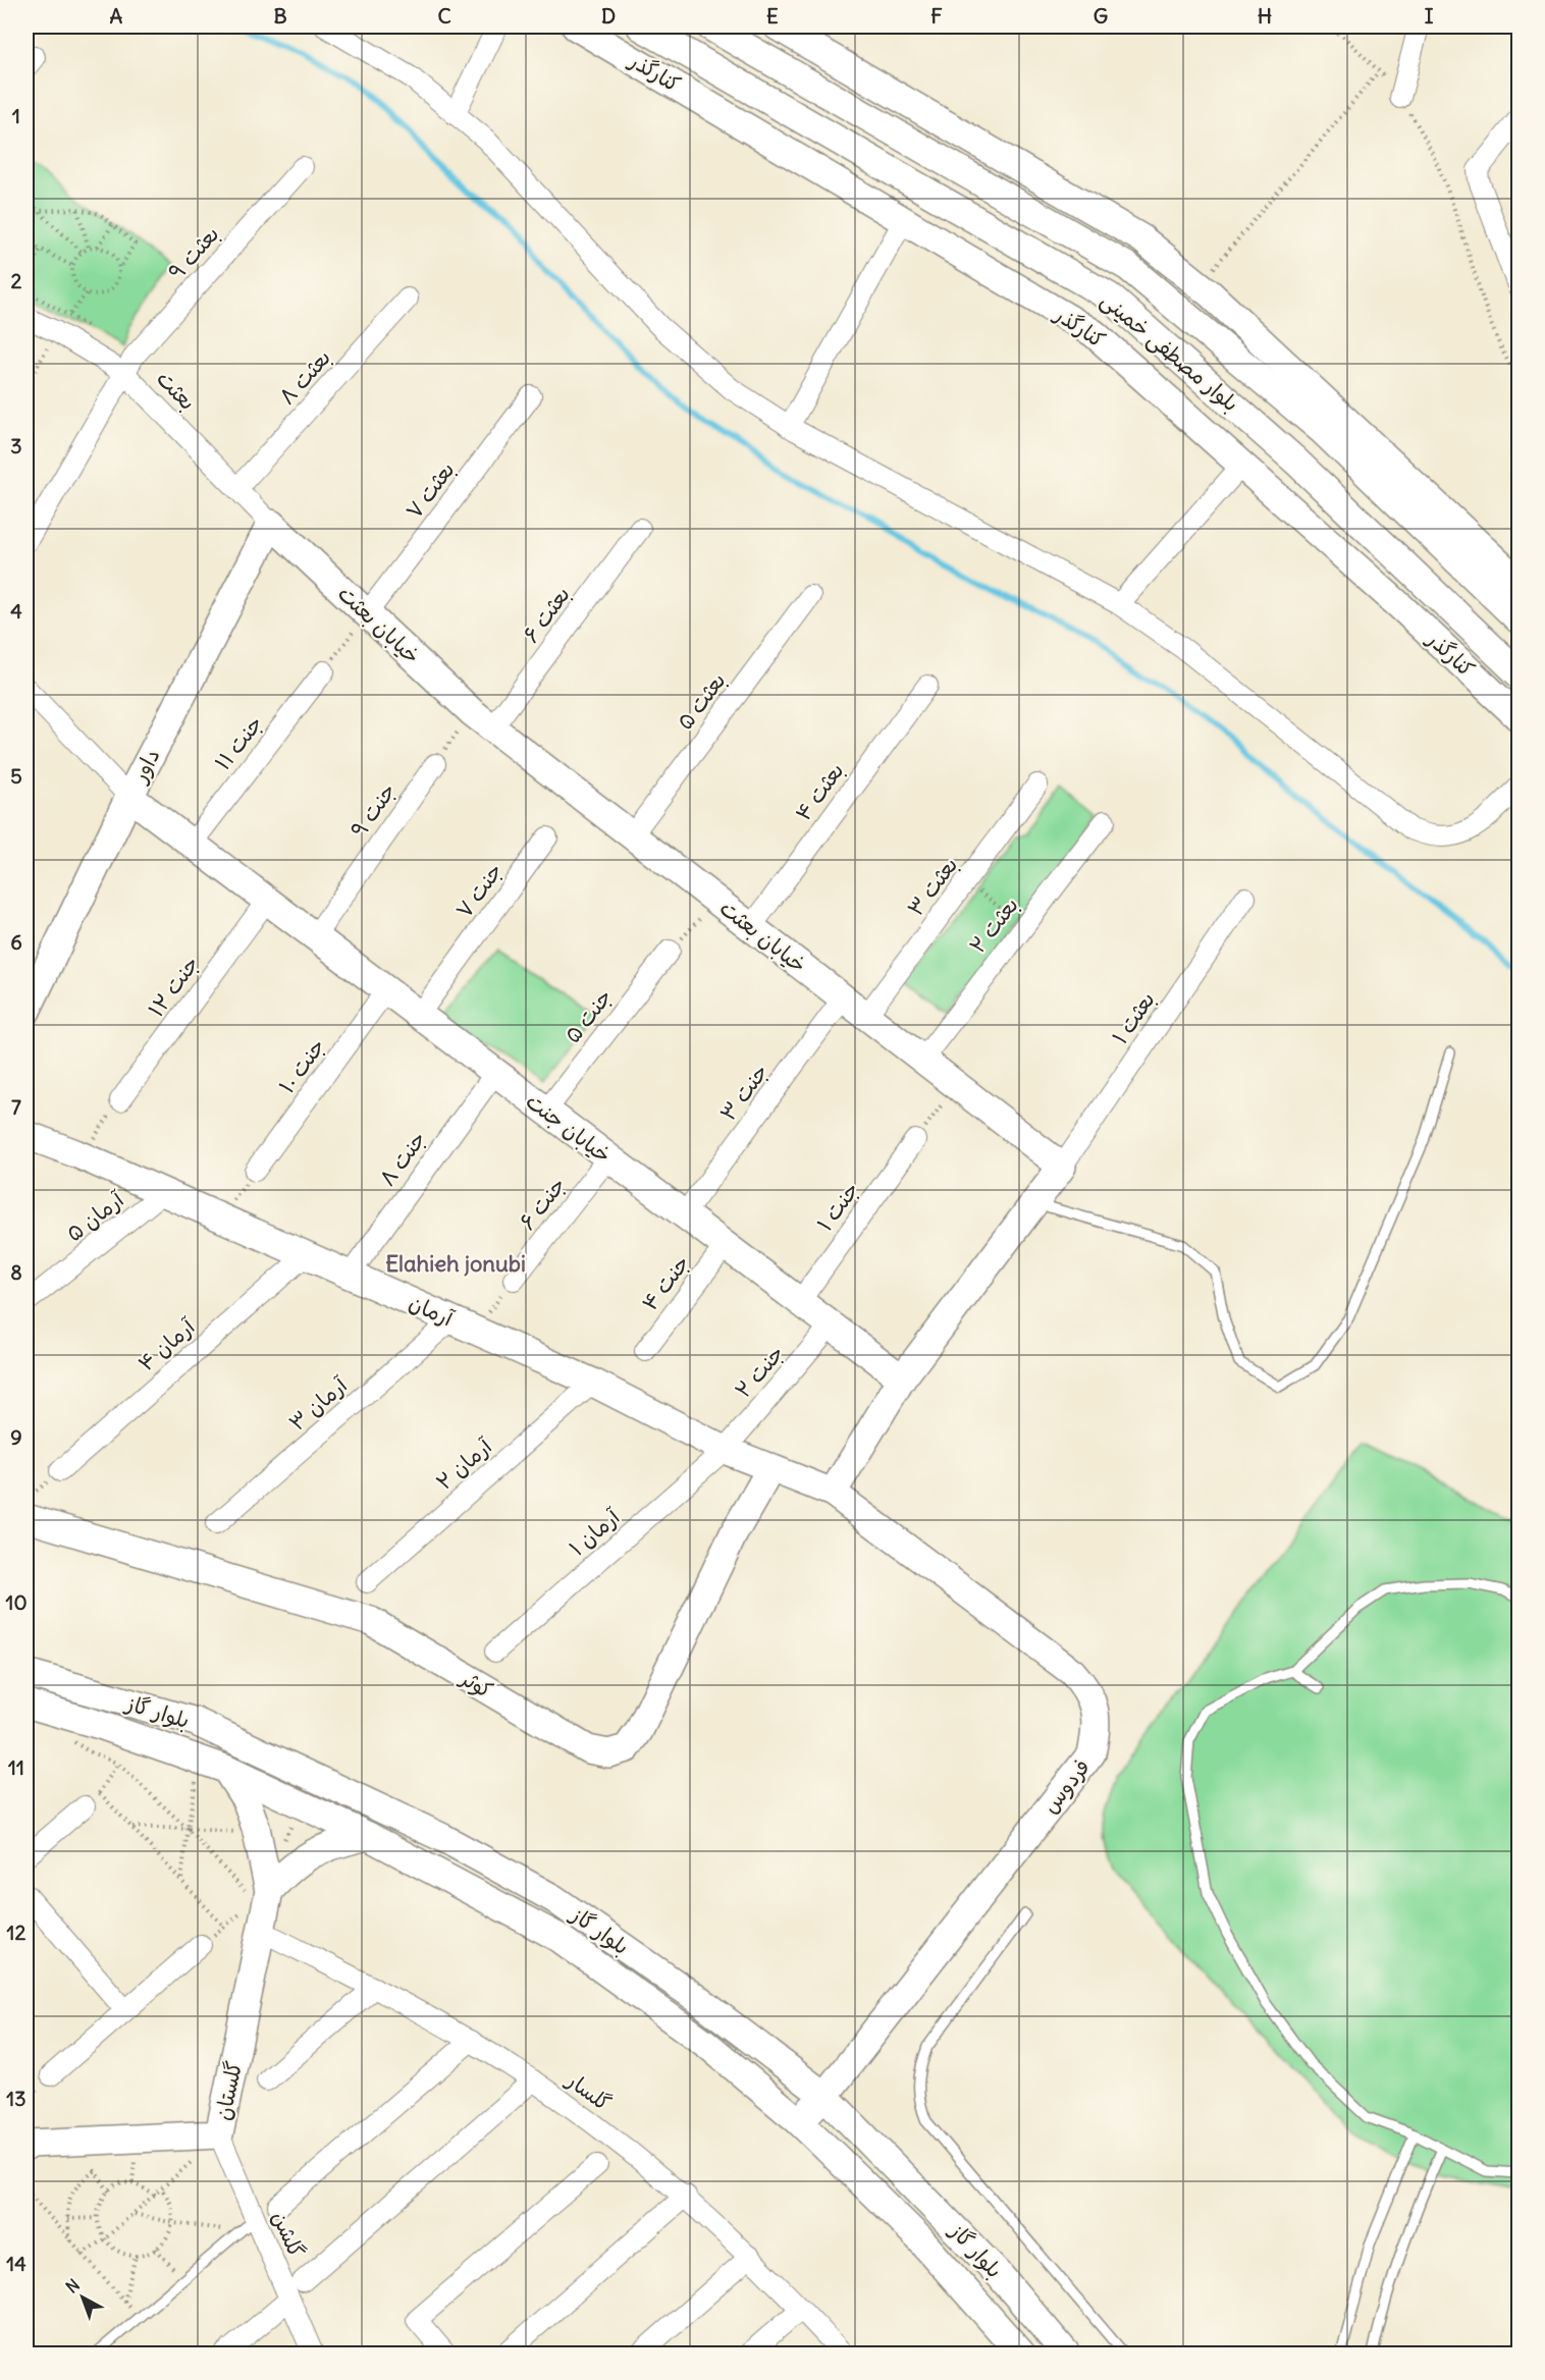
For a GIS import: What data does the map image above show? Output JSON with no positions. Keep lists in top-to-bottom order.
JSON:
{
  "streets": {
    "street": [
      "کنارگذر",
      "بعثت ۹",
      "بلوار مصطفی خمینی",
      "بعثت ۸",
      "بعثت",
      "بعثت ۷",
      "بعثت ۶",
      "خیابان بعثت",
      "بعثت ۵",
      "جنت ۱۱",
      "داور",
      "بعثت ۴",
      "جنت ۹",
      "بعثت ۳",
      "جنت ۷",
      "بعثت ۲",
      "جنت ۱۲",
      "جنت ۵",
      "بعثت ۱",
      "جنت ۱۰",
      "جنت ۳",
      "خیابان جنت",
      "جنت ۸",
      "جنت ۶",
      "جنت ۱",
      "آرمان ۵",
      "جنت ۴",
      "آرمان",
      "آرمان ۴",
      "جنت ۲",
      "آرمان ۳",
      "آرمان ۲",
      "آرمان ۱",
      "کوثر",
      "بلوار گاز",
      "فردوس",
      "گلستان",
      "گلسار",
      "گلشن"
    ]
  },
  "crossings": [
    ["بعثت ۹", "بعثت"],
    ["بعثت ۸", "بعثت"],
    ["بعثت", "خیابان بعثت"],
    ["بعثت", "داور"],
    ["بعثت ۷", "خیابان بعثت"],
    ["بعثت ۶", "خیابان بعثت"],
    ["خیابان بعثت", "بعثت ۵"],
    ["خیابان بعثت", "داور"],
    ["خیابان بعثت", "بعثت ۴"],
    ["خیابان بعثت", "بعثت ۳"],
    ["خیابان بعثت", "بعثت ۲"],
    ["خیابان بعثت", "بعثت ۱"],
    ["خیابان بعثت", "جنت ۳"],
    ["جنت ۱۱", "خیابان جنت"],
    ["داور", "خیابان جنت"],
    ["جنت ۹", "خیابان جنت"],
    ["جنت ۷", "خیابان جنت"],
    ["جنت ۱۲", "خیابان جنت"],
    ["جنت ۵", "خیابان جنت"],
    ["جنت ۱۰", "خیابان جنت"],
    ["جنت ۳", "خیابان جنت"],
    ["خیابان جنت", "جنت ۸"],
    ["خیابان جنت", "جنت ۶"],
    ["خیابان جنت", "جنت ۱"],
    ["خیابان جنت", "جنت ۴"],
    ["خیابان جنت", "جنت ۲"],
    ["جنت ۸", "آرمان"],
    ["آرمان ۵", "آرمان"],
    ["آرمان", "آرمان ۴"],
    ["آرمان", "جنت ۲"],
    ["آرمان", "آرمان ۳"],
    ["آرمان", "آرمان ۲"],
    ["آرمان", "آرمان ۱"],
    ["آرمان", "کوثر"],
    ["آرمان", "فردوس"],
    ["جنت ۲", "آرمان ۱"],
    ["بلوار گاز", "فردوس"],
    ["بلوار گاز", "گلستان"],
    ["گلستان", "گلسار"],
    ["گلستان", "گلشن"]
  ],
  "districts": ["Elahieh jonubi"],
  "north": "top left",
  "grid": {
    "columns": [
      "A",
      "B",
      "C",
      "D",
      "E",
      "F",
      "G",
      "H",
      "I"
    ],
    "rows": [
      "1",
      "2",
      "3",
      "4",
      "5",
      "6",
      "7",
      "8",
      "9",
      "10",
      "11",
      "12",
      "13",
      "14"
    ]
  }
}
